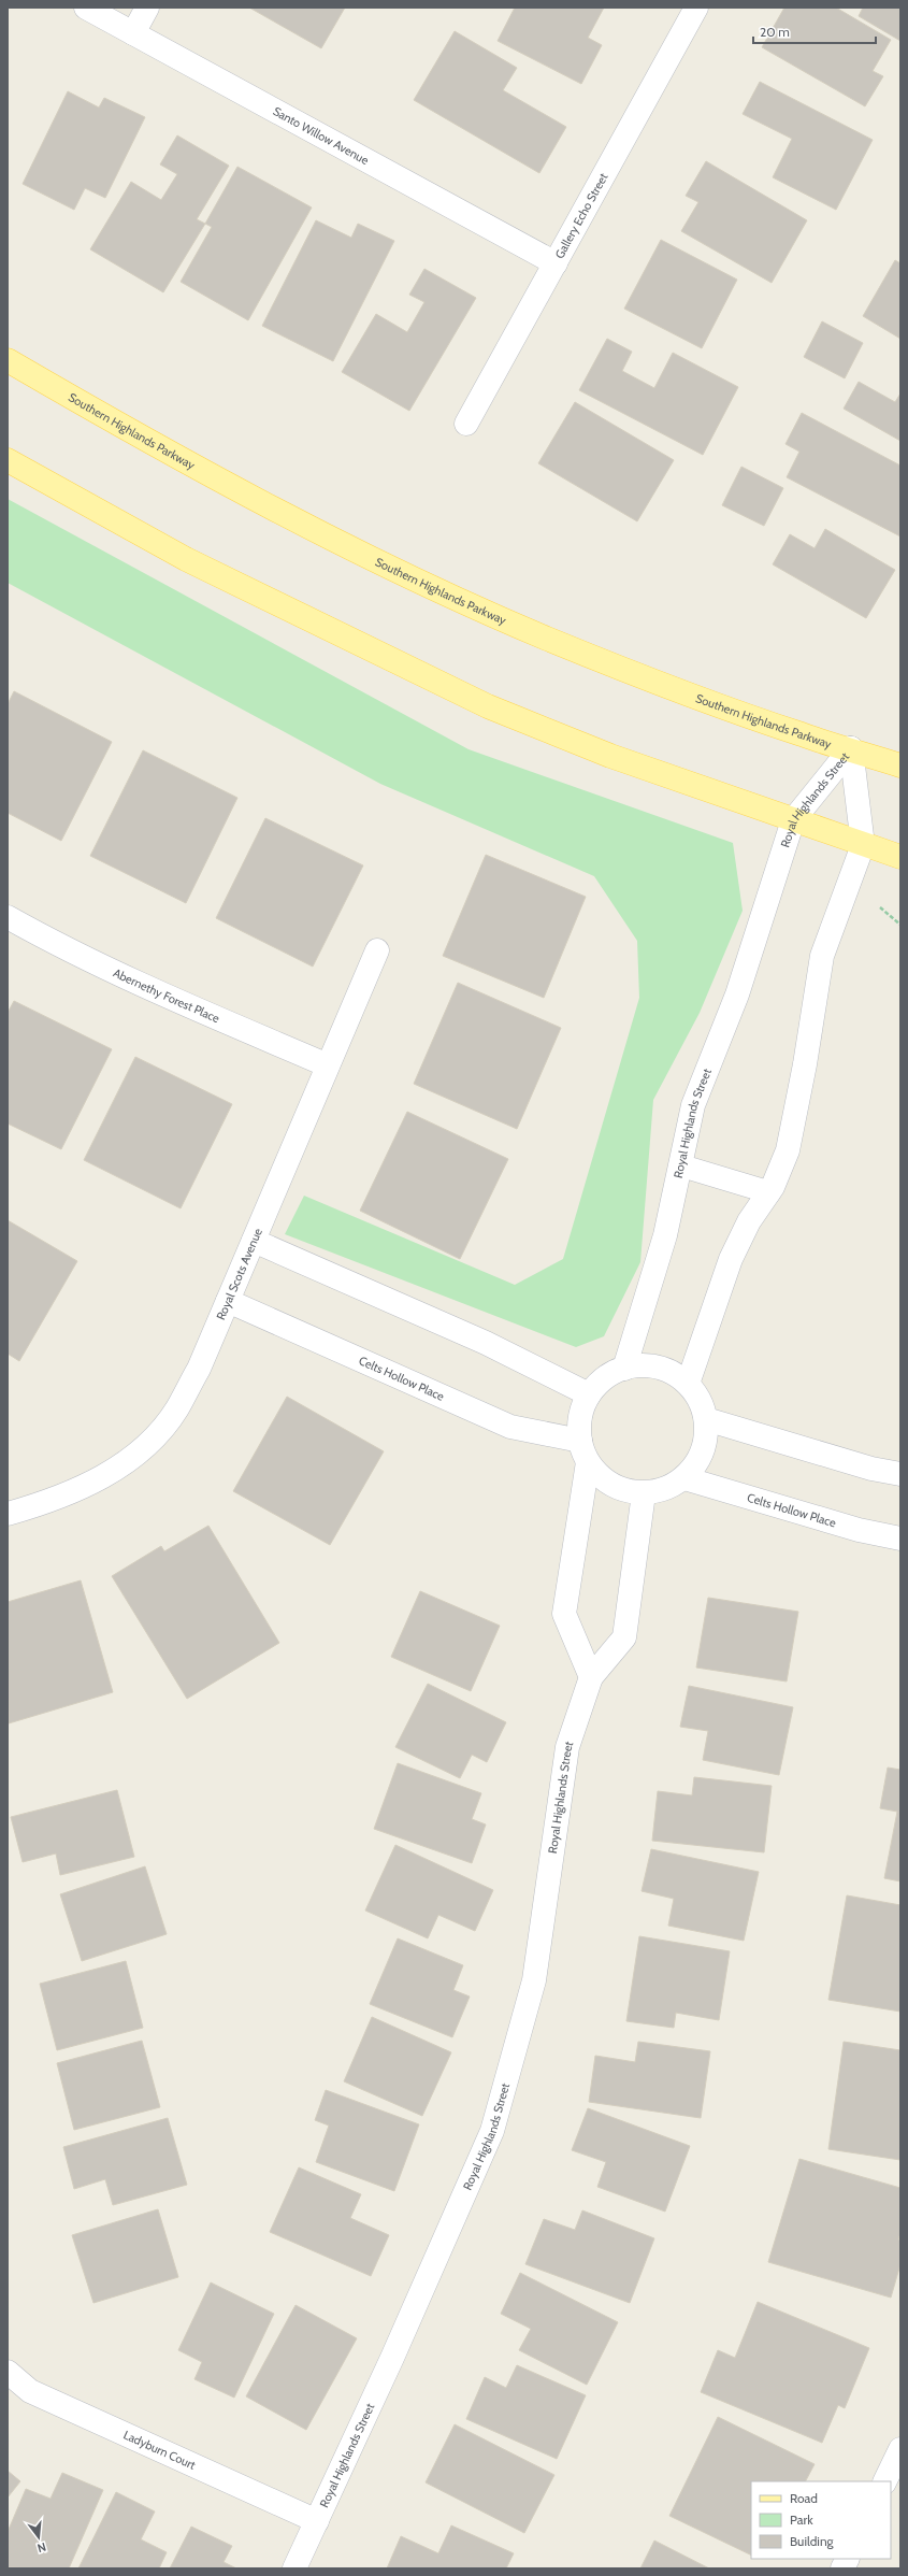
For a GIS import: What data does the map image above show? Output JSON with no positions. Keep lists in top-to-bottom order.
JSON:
{
  "streets": {
    "main road": ["Southern Highlands Parkway"],
    "street": [
      "Santo Willow Avenue",
      "Gallery Echo Street",
      "Royal Highlands Street",
      "Abernethy Forest Place",
      "Royal Scots Avenue",
      "Celts Hollow Place",
      "Ladyburn Court"
    ]
  },
  "crossings": [
    ["Santo Willow Avenue", "Gallery Echo Street"],
    ["Southern Highlands Parkway", "Royal Highlands Street"],
    ["Royal Highlands Street", "Celts Hollow Place"],
    ["Royal Highlands Street", "Ladyburn Court"],
    ["Abernethy Forest Place", "Royal Scots Avenue"],
    ["Royal Scots Avenue", "Celts Hollow Place"]
  ],
  "legend": ["Road", "Park", "Building"],
  "scale_bar": "20 m",
  "north": "bottom"
}
